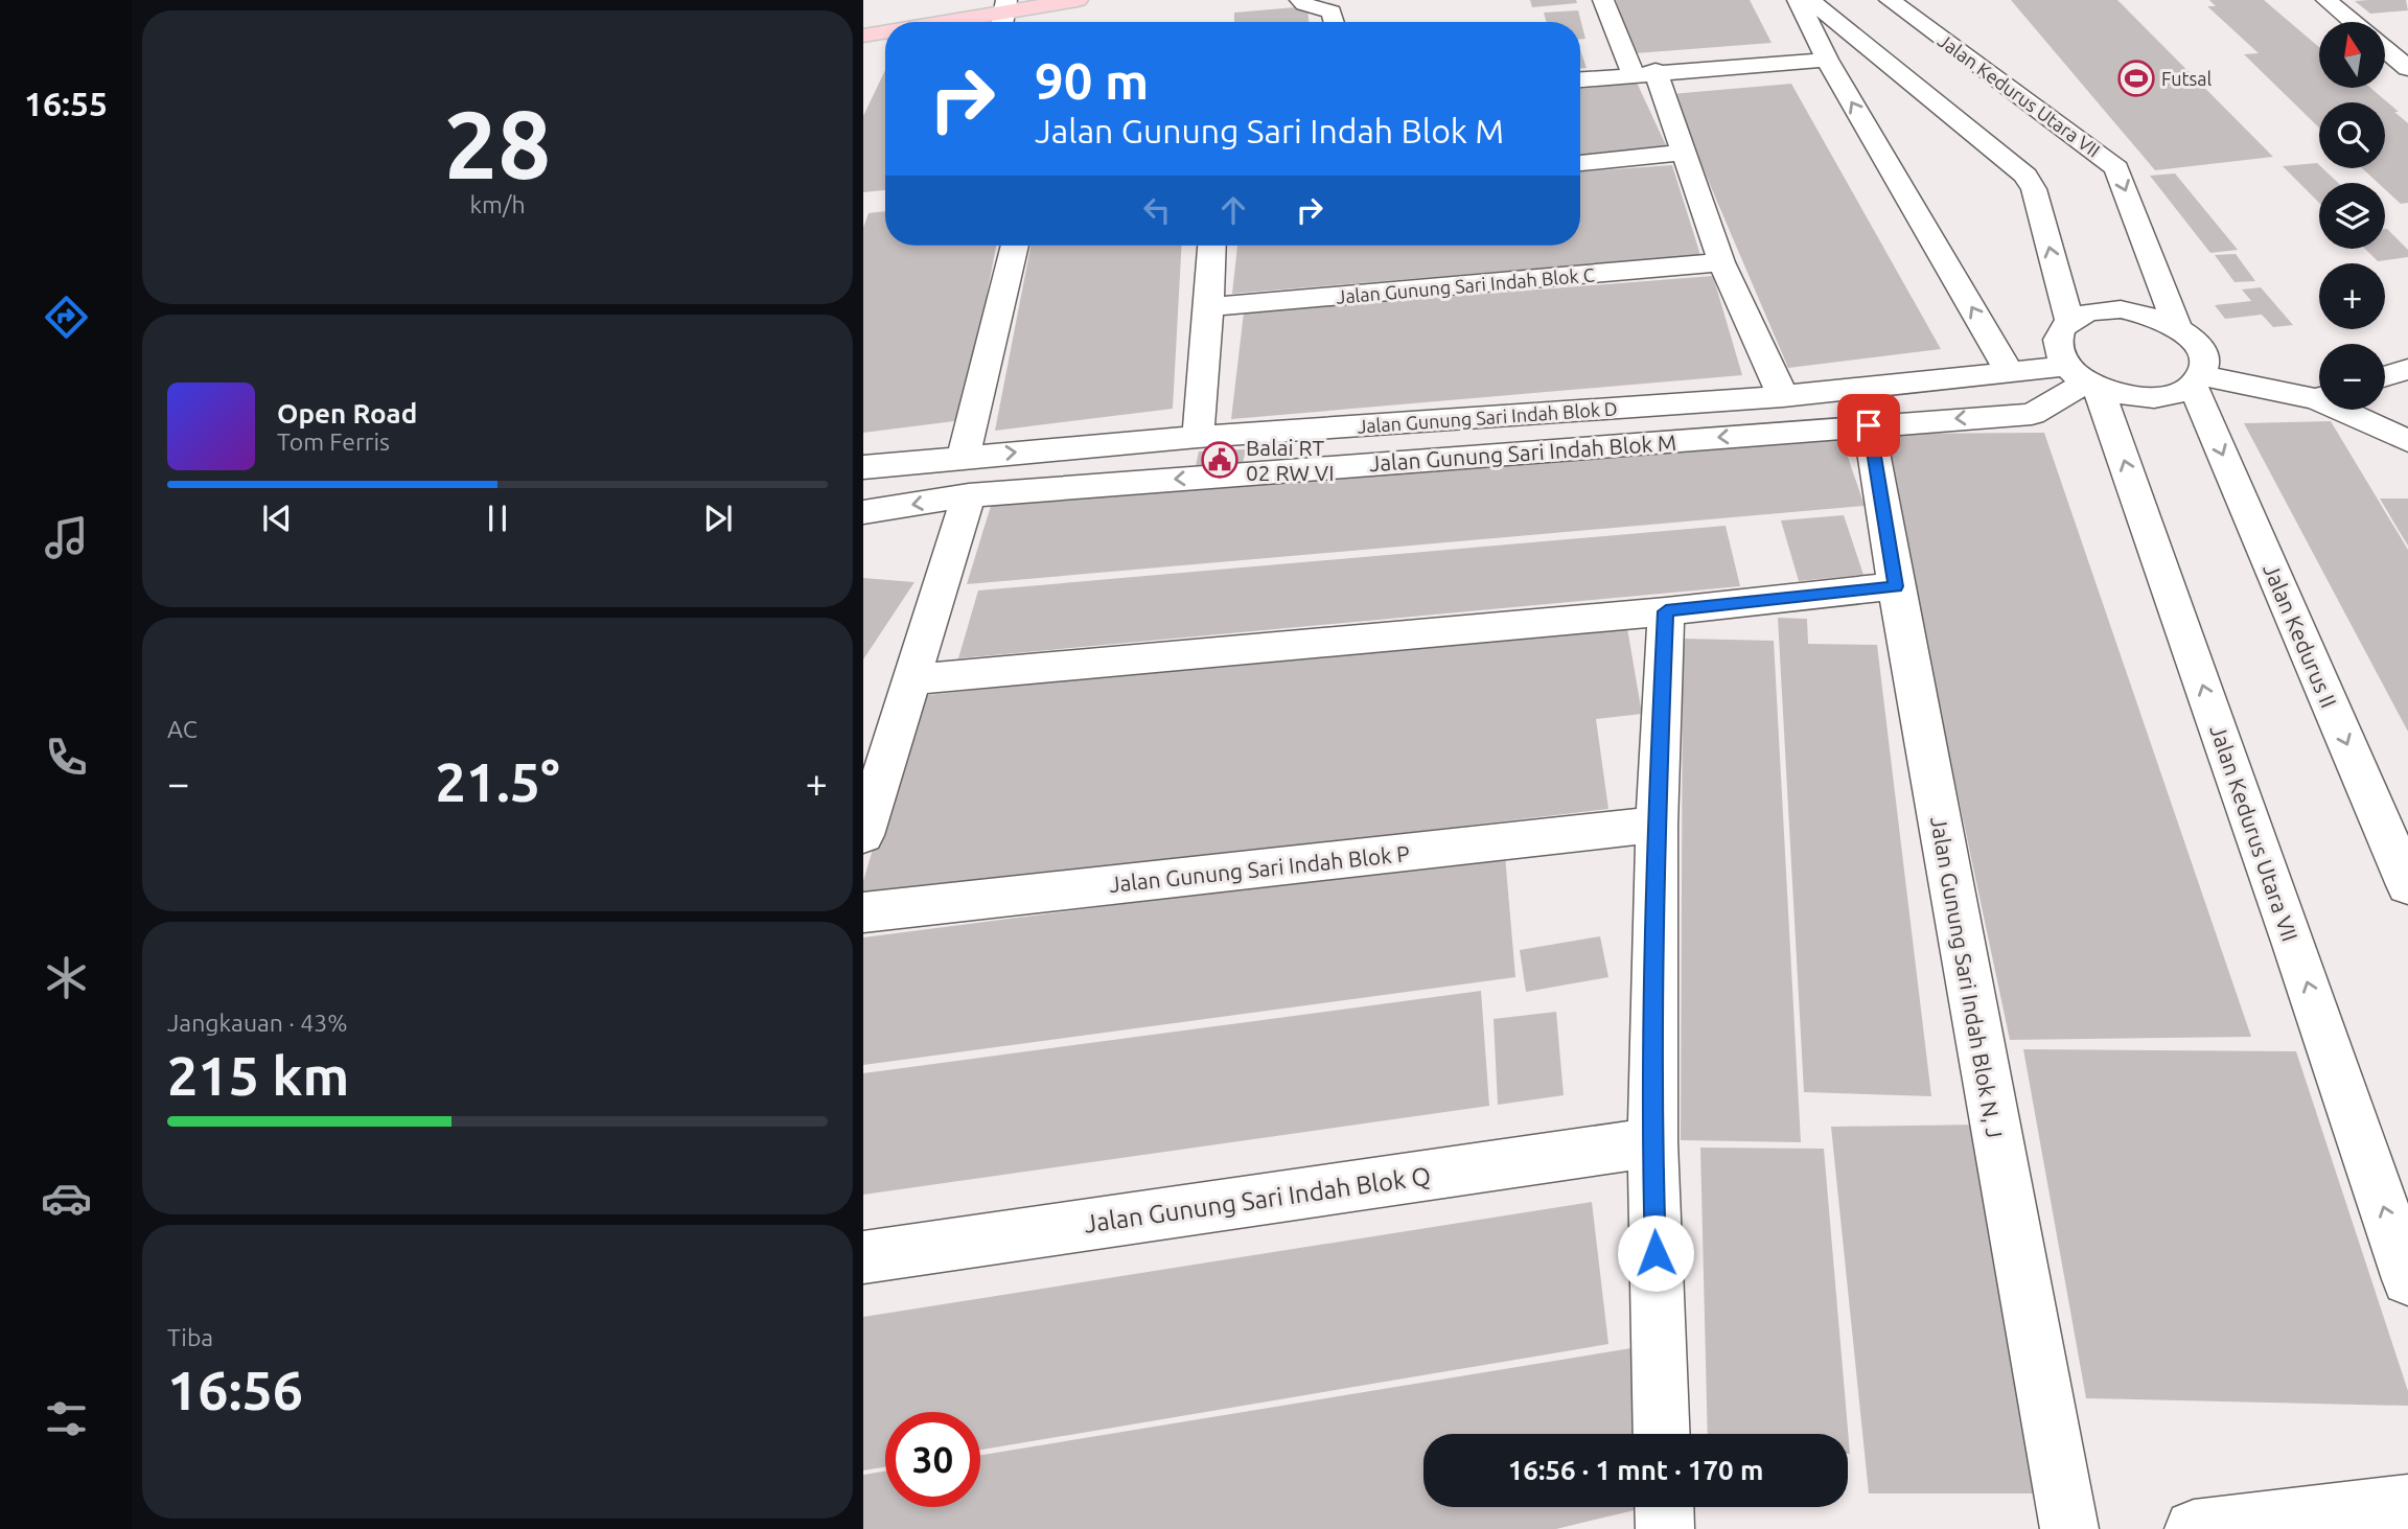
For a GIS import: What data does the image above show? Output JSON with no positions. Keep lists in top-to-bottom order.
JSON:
{
  "streets": {
    "street": [
      "Jalan Kedurus Utara VII",
      "Jalan Gunung Sari Indah Blok C",
      "Jalan Gunung Sari Indah Blok D",
      "Jalan Gunung Sari Indah Blok M",
      "Jalan Kedurus II",
      "Jalan Gunung Sari Indah Blok P",
      "Jalan Gunung Sari Indah Blok N, J",
      "Jalan Gunung Sari Indah Blok Q"
    ]
  },
  "crossings": [
    ["Jalan Kedurus Utara VII", "Jalan Gunung Sari Indah Blok D"],
    ["Jalan Kedurus Utara VII", "Jalan Gunung Sari Indah Blok M"],
    ["Jalan Kedurus Utara VII", "Jalan Kedurus II"],
    ["Jalan Gunung Sari Indah Blok D", "Jalan Gunung Sari Indah Blok M"],
    ["Jalan Gunung Sari Indah Blok D", "Jalan Kedurus II"],
    ["Jalan Gunung Sari Indah Blok M", "Jalan Kedurus II"],
    ["Jalan Gunung Sari Indah Blok M", "Jalan Gunung Sari Indah Blok N, J"]
  ],
  "one_way": ["Jalan Kedurus II"],
  "places": {
    "sports": ["Futsal"],
    "public building": ["Balai RT 02 RW VI"]
  },
  "north": "top",
  "page": {
    "tabs": "16:55",
    "tile": [
      ["28", "km/h"],
      "AC",
      ["Jangkauan · 43%", "215 km"],
      ["Tiba", "16:56"]
    ],
    "map_buttons": ["+", "−"],
    "turn": ["90 m", "Jalan Gunung Sari Indah Blok M"],
    "song": ["Open Road", "Tom Ferris"],
    "heat": ["−", "21.5°", "+"],
    "limit": "30",
    "trip": "16:56 · 1 mnt · 170 m"
  }
}
